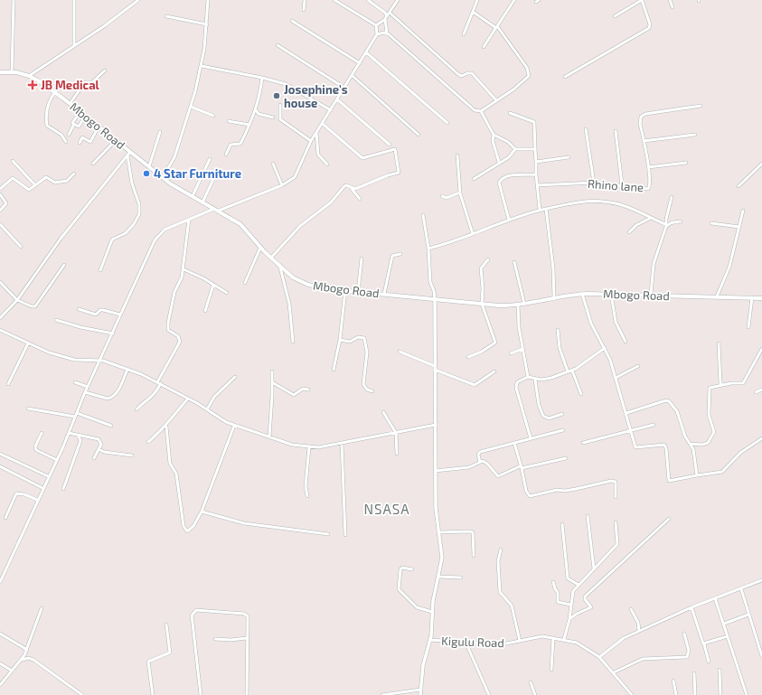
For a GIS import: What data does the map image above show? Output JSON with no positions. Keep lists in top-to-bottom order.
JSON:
{
  "streets": {
    "main road": ["Mbogo Road"],
    "street": ["Rhino lane", "Kigulu Road"]
  },
  "districts": ["NSASA"],
  "places": {
    "health": ["JB Medical"],
    "other": ["Josephine's house", "4 Star Furniture"]
  }
}
